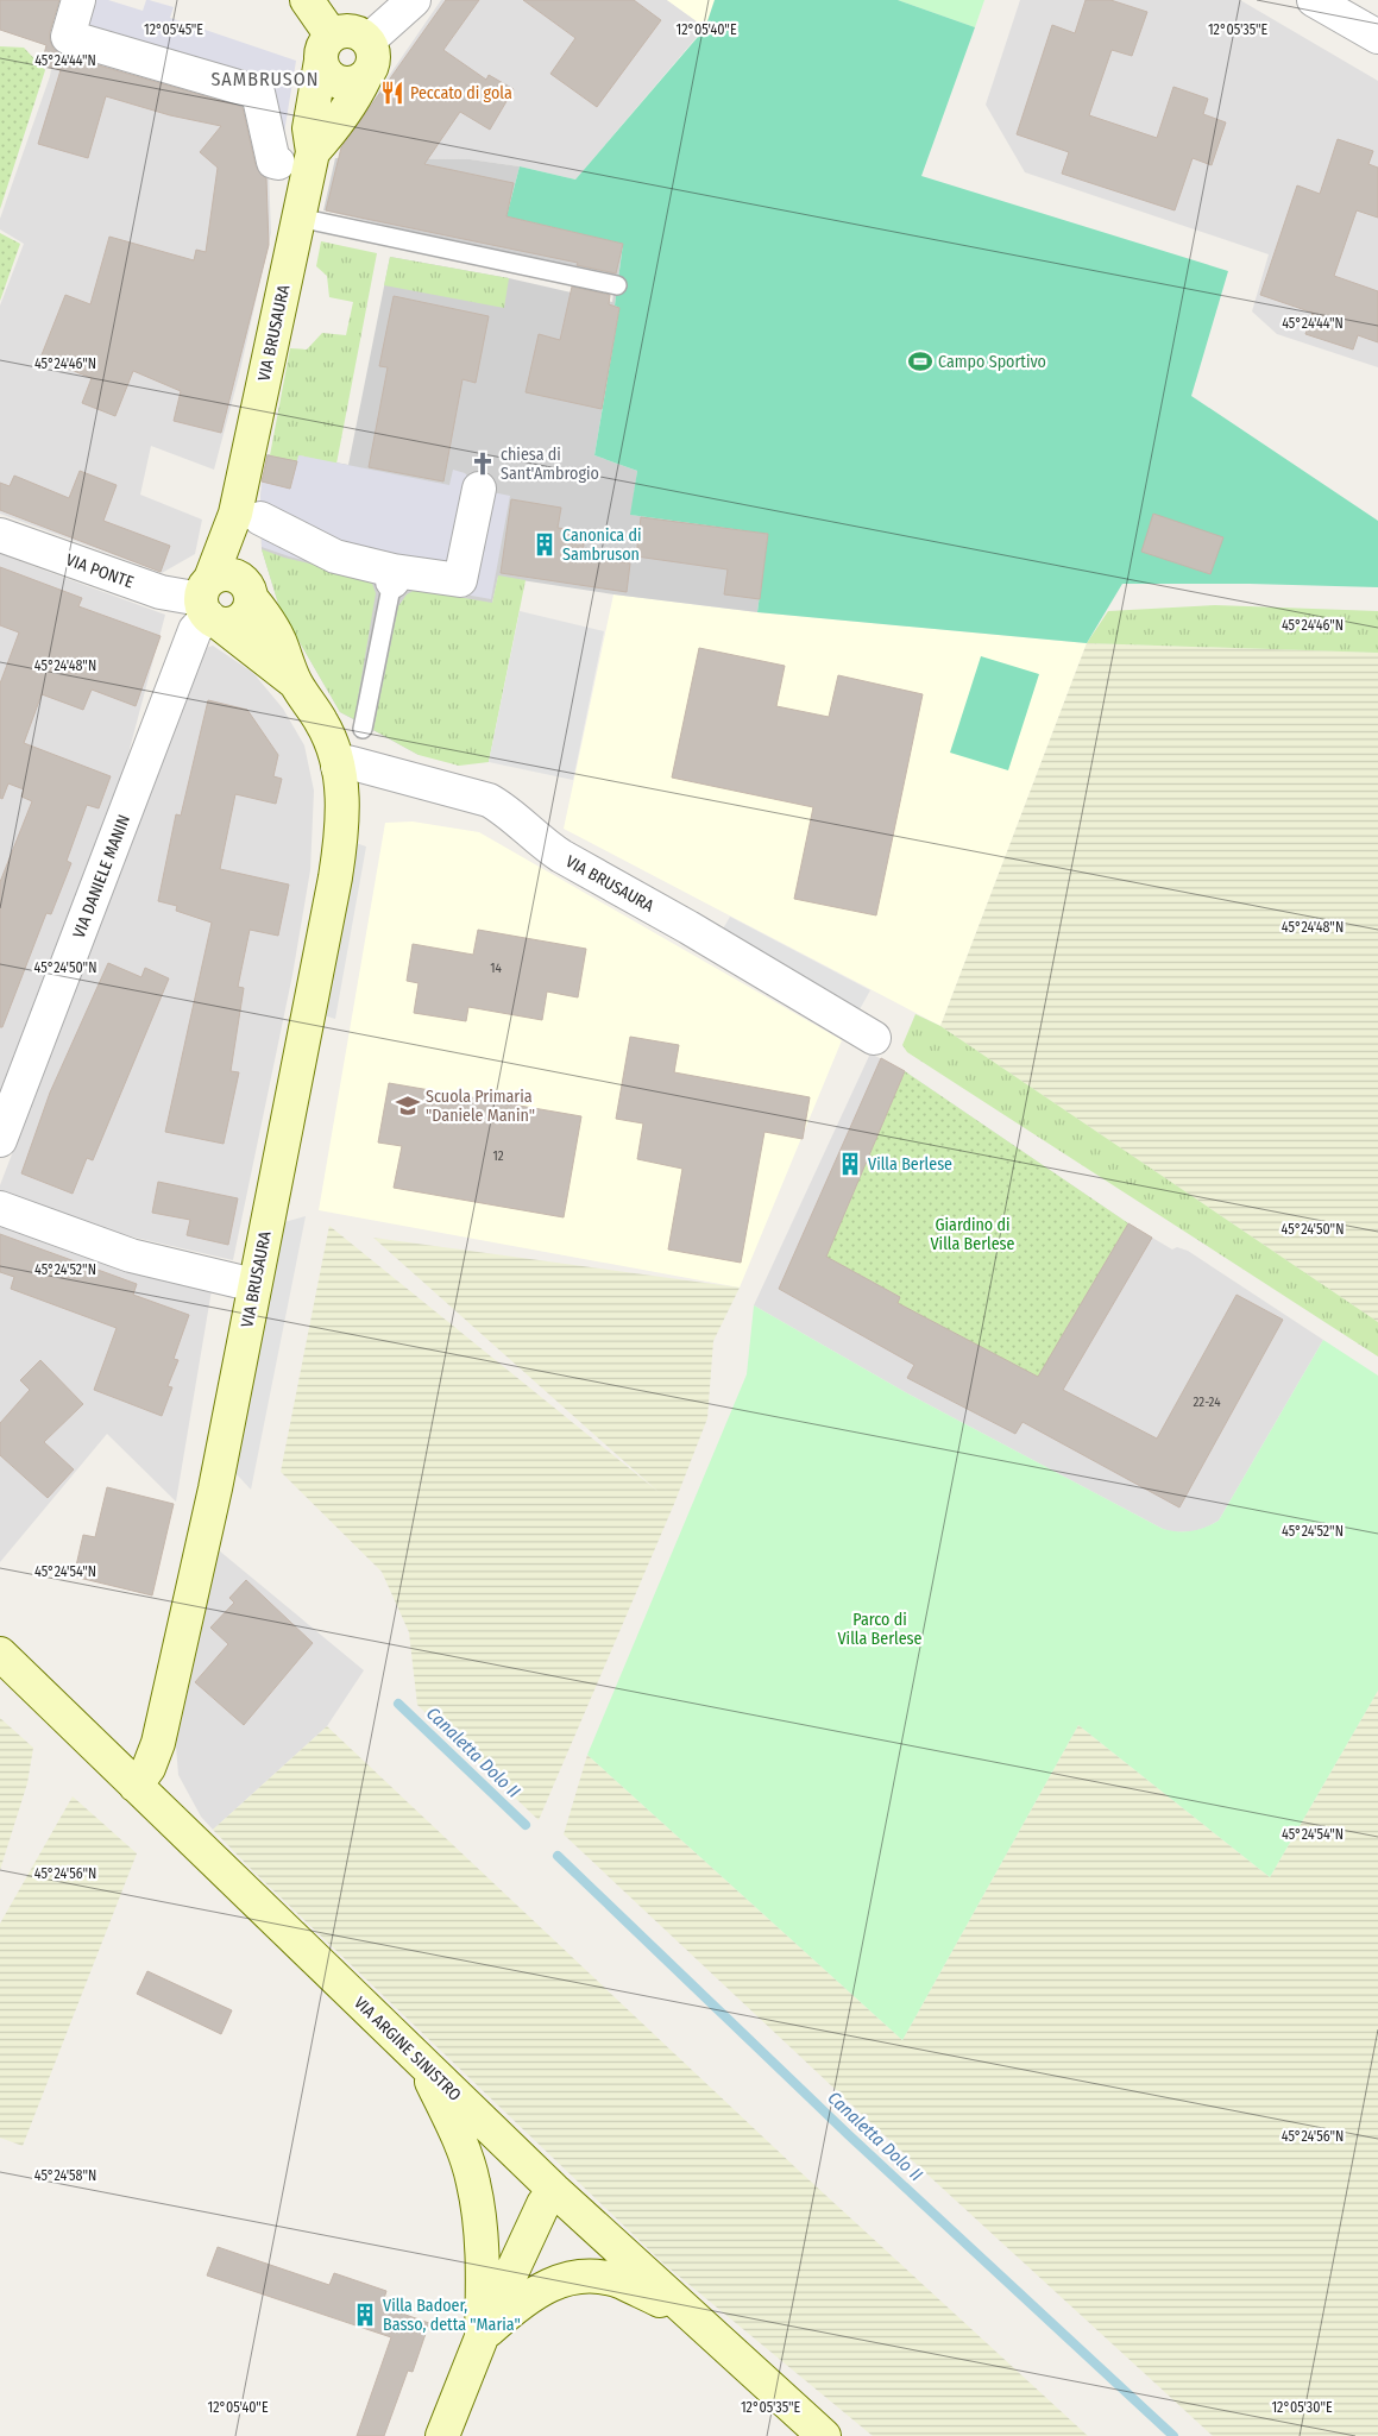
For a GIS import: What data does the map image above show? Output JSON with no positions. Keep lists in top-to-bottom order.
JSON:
{
  "streets": {
    "street": [
      "VIA BRUSAURA",
      "VIA PONTE",
      "VIA DANIELE MANIN",
      "VIA ARGINE SINISTRO"
    ]
  },
  "crossings": [
    ["VIA BRUSAURA", "VIA PONTE"],
    ["VIA BRUSAURA", "VIA DANIELE MANIN"],
    ["VIA BRUSAURA", "VIA ARGINE SINISTRO"],
    ["VIA PONTE", "VIA DANIELE MANIN"]
  ],
  "districts": ["SAMBRUSON"],
  "water": ["Canaletta Dolo II"],
  "parks": ["Giardino di Villa Berlese", "Parco di Villa Berlese"],
  "places": {
    "restaurant": ["Peccato di gola"],
    "sports": ["Campo Sportivo"],
    "church": ["chiesa di Sant'Ambrogio"],
    "building": ["Canonica di Sambruson", "Villa Berlese", "Villa Badoer, Basso, detta \"Maria\""],
    "school or university": ["Scuola Primaria \"Daniele Manin\""]
  },
  "house_numbers": ["14", "12", "22-24"],
  "coordinates": [
    "12°05'40\"E",
    "12°05'35\"E",
    "12°05'45\"E",
    "45°24'44\"N",
    "45°24'46\"N",
    "45°24'48\"N",
    "45°24'50\"N",
    "45°24'52\"N",
    "45°24'54\"N",
    "45°24'56\"N",
    "45°24'58\"N",
    "12°05'30\"E"
  ]
}
